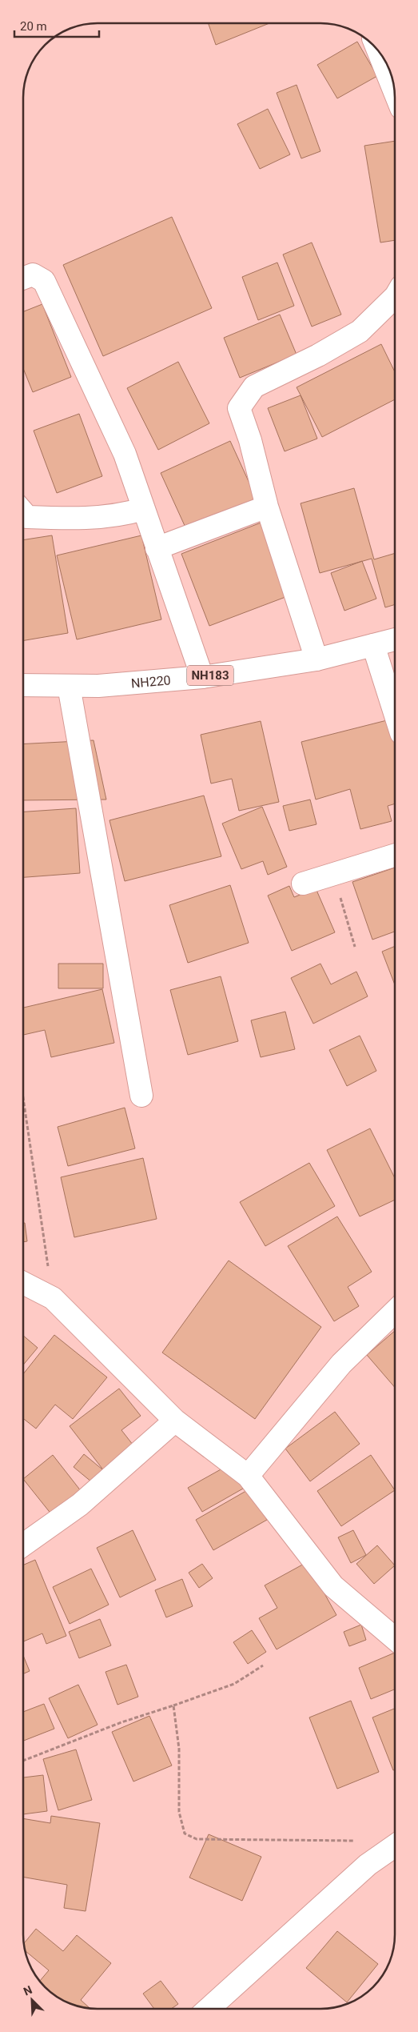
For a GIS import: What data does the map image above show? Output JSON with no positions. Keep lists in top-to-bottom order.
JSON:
{
  "streets": {
    "main road": ["NH183", "NH220"]
  },
  "scale_bar": "20 m",
  "north": "top left"
}
